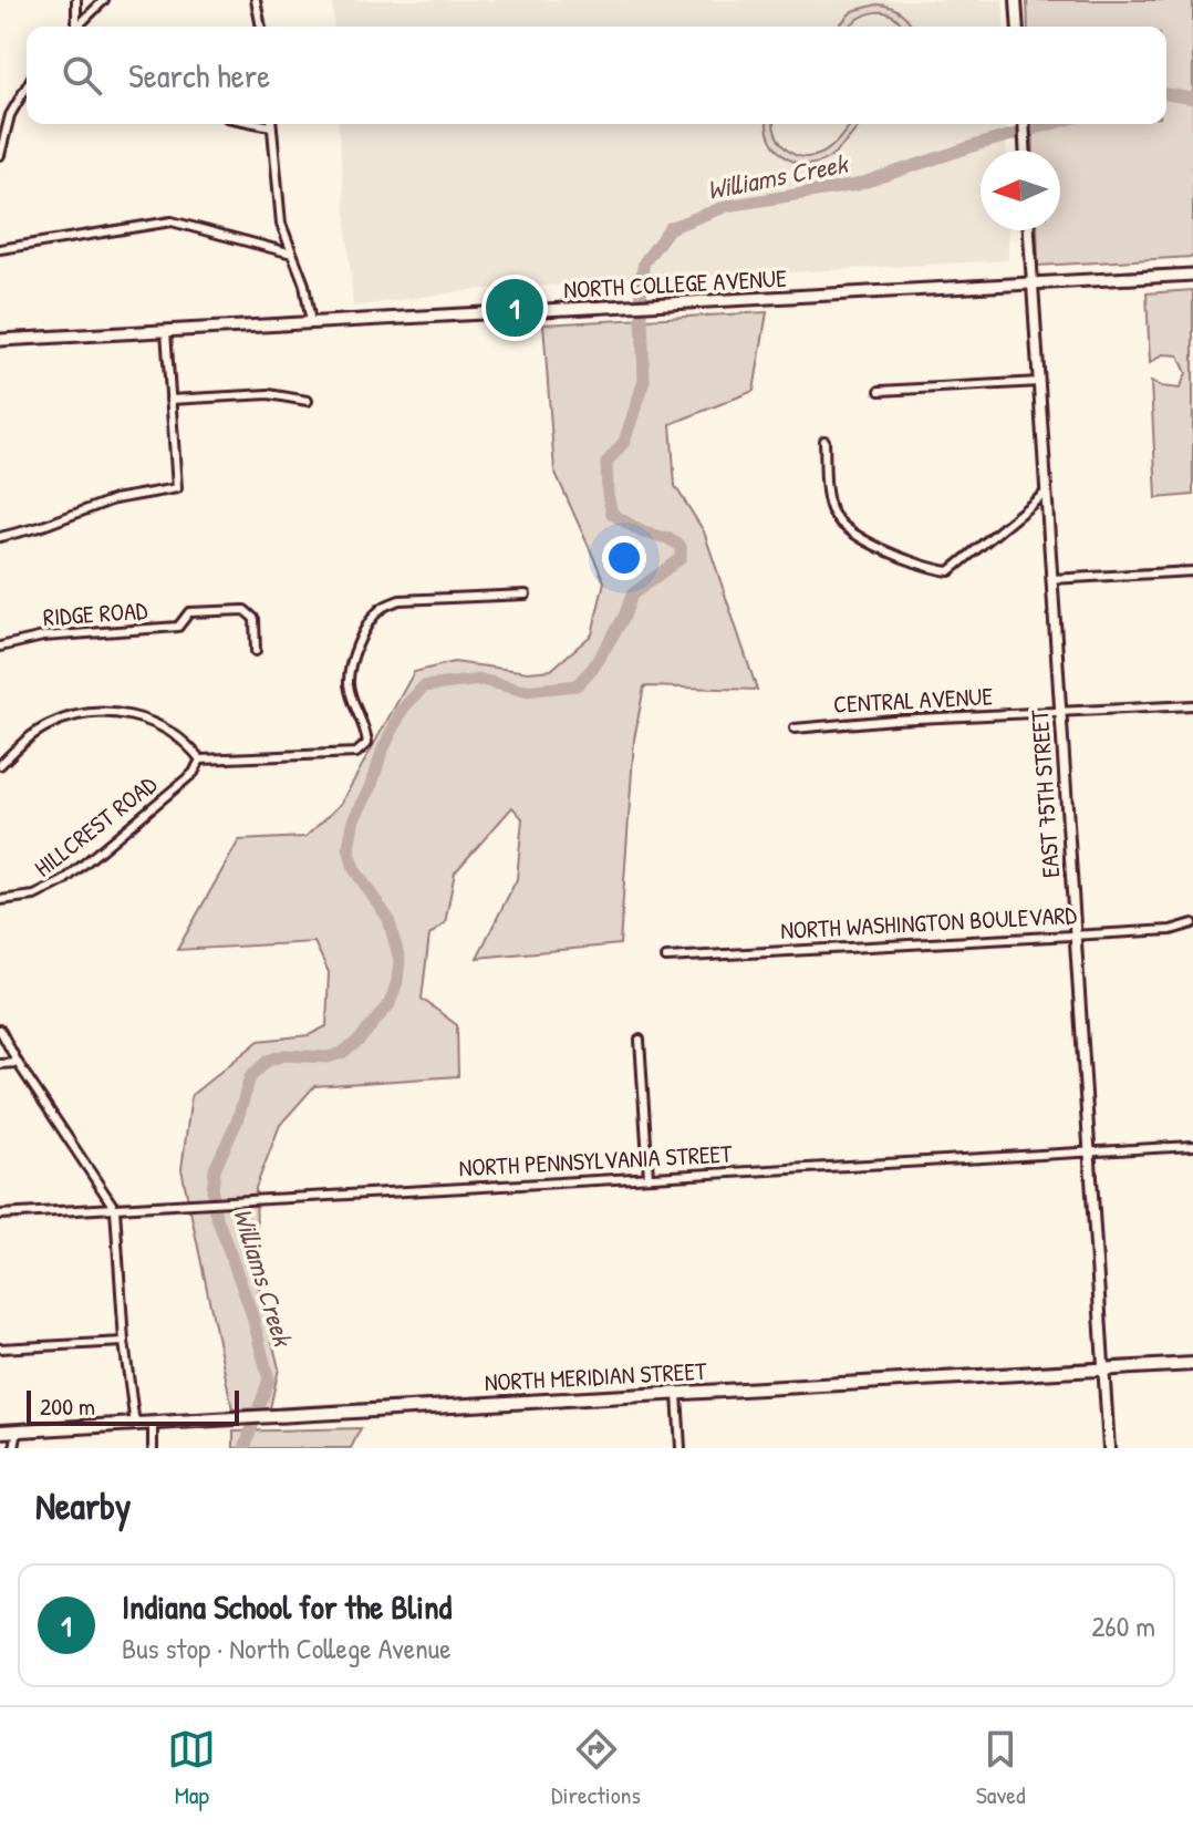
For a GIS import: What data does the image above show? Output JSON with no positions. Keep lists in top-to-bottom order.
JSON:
{
  "streets": {
    "main road": ["NORTH COLLEGE AVENUE", "NORTH MERIDIAN STREET"],
    "street": [
      "RIDGE ROAD",
      "CENTRAL AVENUE",
      "EAST 75TH STREET",
      "HILLCREST ROAD",
      "NORTH WASHINGTON BOULEVARD",
      "NORTH PENNSYLVANIA STREET"
    ]
  },
  "crossings": [
    ["NORTH COLLEGE AVENUE", "EAST 75TH STREET"],
    ["CENTRAL AVENUE", "EAST 75TH STREET"],
    ["EAST 75TH STREET", "NORTH WASHINGTON BOULEVARD"],
    ["EAST 75TH STREET", "NORTH PENNSYLVANIA STREET"],
    ["EAST 75TH STREET", "NORTH MERIDIAN STREET"]
  ],
  "water": ["Williams Creek"],
  "scale_bar": "200 m",
  "north": "left",
  "page": {
    "search": "Search here",
    "pins": "1",
    "scale": "200 m",
    "heading": "Nearby",
    "list": [
      {
        "mark": "1",
        "name": "Indiana School for the Blind",
        "note": "Bus stop · North College Avenue",
        "value": "260 m"
      }
    ],
    "nav": ["Map", "Directions", "Saved"]
  }
}
